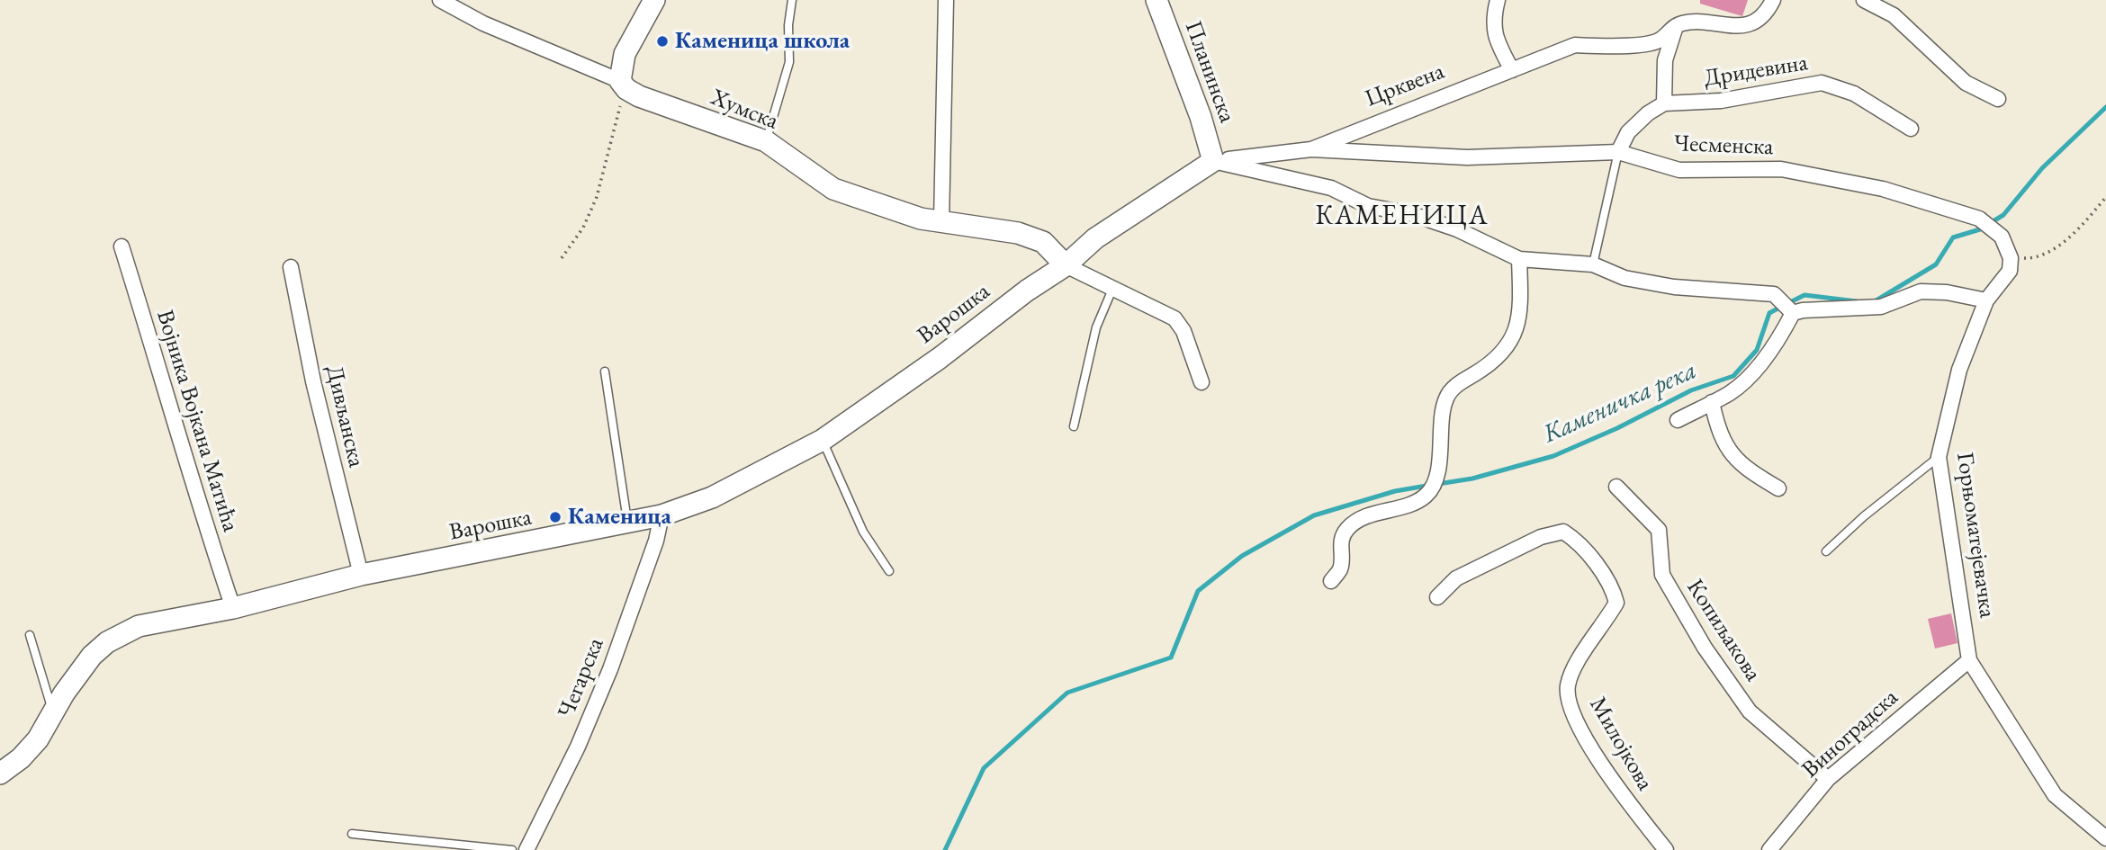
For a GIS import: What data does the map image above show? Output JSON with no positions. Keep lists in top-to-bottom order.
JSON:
{
  "streets": {
    "street": [
      "Дридевина",
      "Планинска",
      "Црквена",
      "Хумска",
      "Чесменска",
      "Варошка",
      "Дивљанска",
      "Војника Војкана Матића",
      "Горњоматејевачка",
      "Копиљакова",
      "Чегарска",
      "Виноградска",
      "Милојкова"
    ]
  },
  "crossings": [
    ["Планинска", "Црквена"],
    ["Црквена", "Хумска"],
    ["Црквена", "Чесменска"],
    ["Црквена", "Варошка"],
    ["Хумска", "Варошка"],
    ["Чесменска", "Горњоматејевачка"],
    ["Варошка", "Дивљанска"],
    ["Варошка", "Војника Војкана Матића"],
    ["Варошка", "Чегарска"],
    ["Горњоматејевачка", "Виноградска"],
    ["Копиљакова", "Виноградска"]
  ],
  "districts": ["КАМЕНИЦА"],
  "water": ["Каменичка река"],
  "places": ["Каменица школа", "Каменица"]
}
